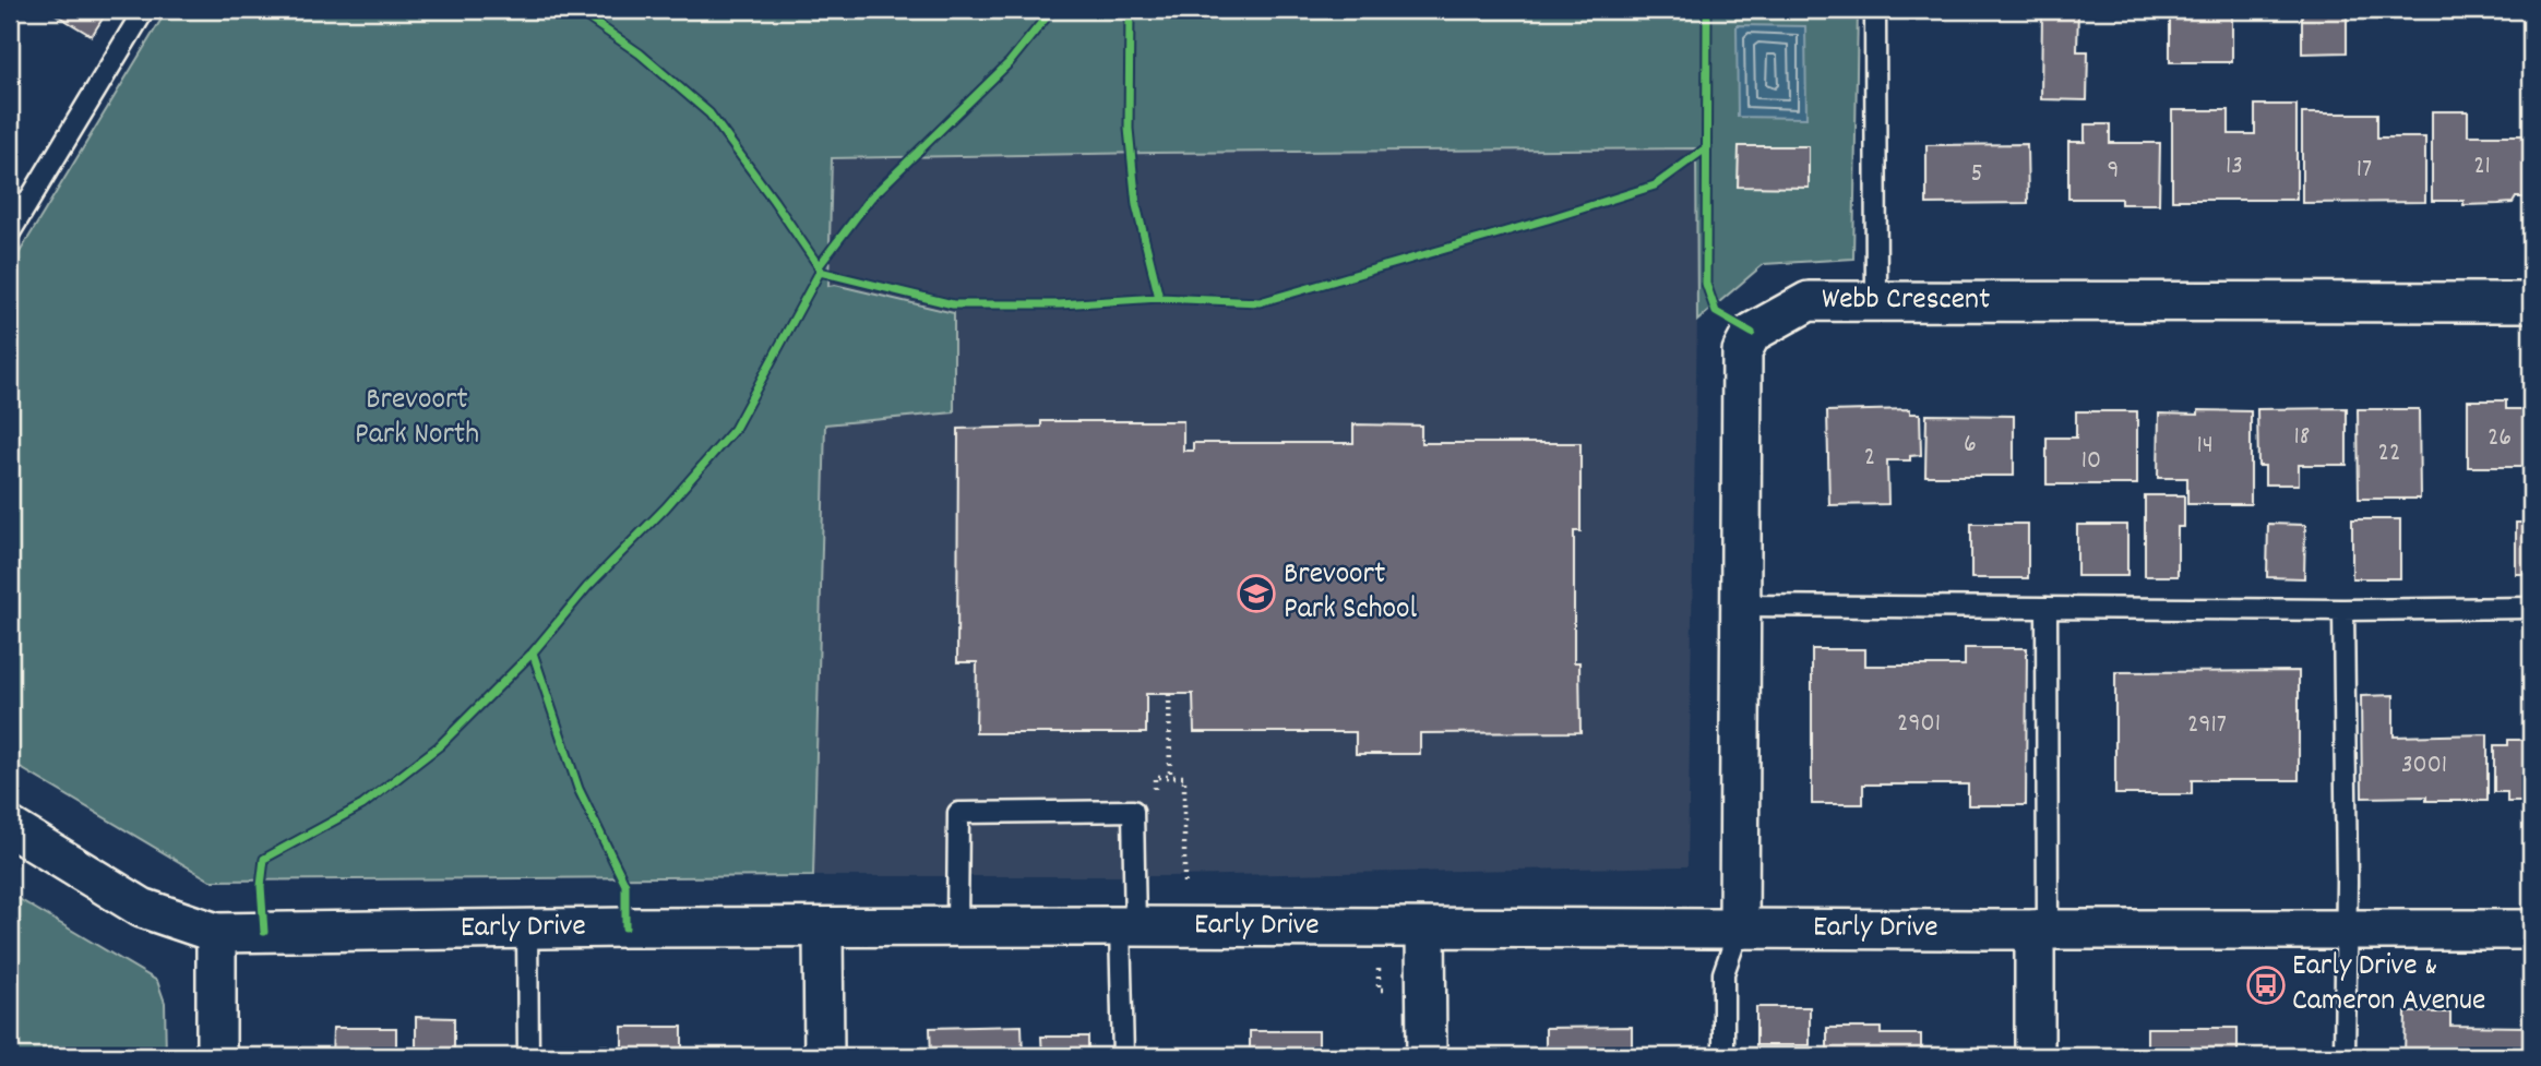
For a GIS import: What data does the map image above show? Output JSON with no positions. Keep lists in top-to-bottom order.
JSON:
{
  "streets": {
    "street": ["Webb Crescent", "Early Drive"]
  },
  "crossings": [
    ["Webb Crescent", "Early Drive"]
  ],
  "parks": ["Brevoort Park North"],
  "places": {
    "school or university": ["Brevoort Park School"],
    "bus stop": ["Early Drive & Cameron Avenue"]
  },
  "house_numbers": [
    "13",
    "21",
    "17",
    "9",
    "5",
    "18",
    "26",
    "6",
    "14",
    "22",
    "2",
    "10",
    "2901",
    "2917",
    "3001"
  ]
}
